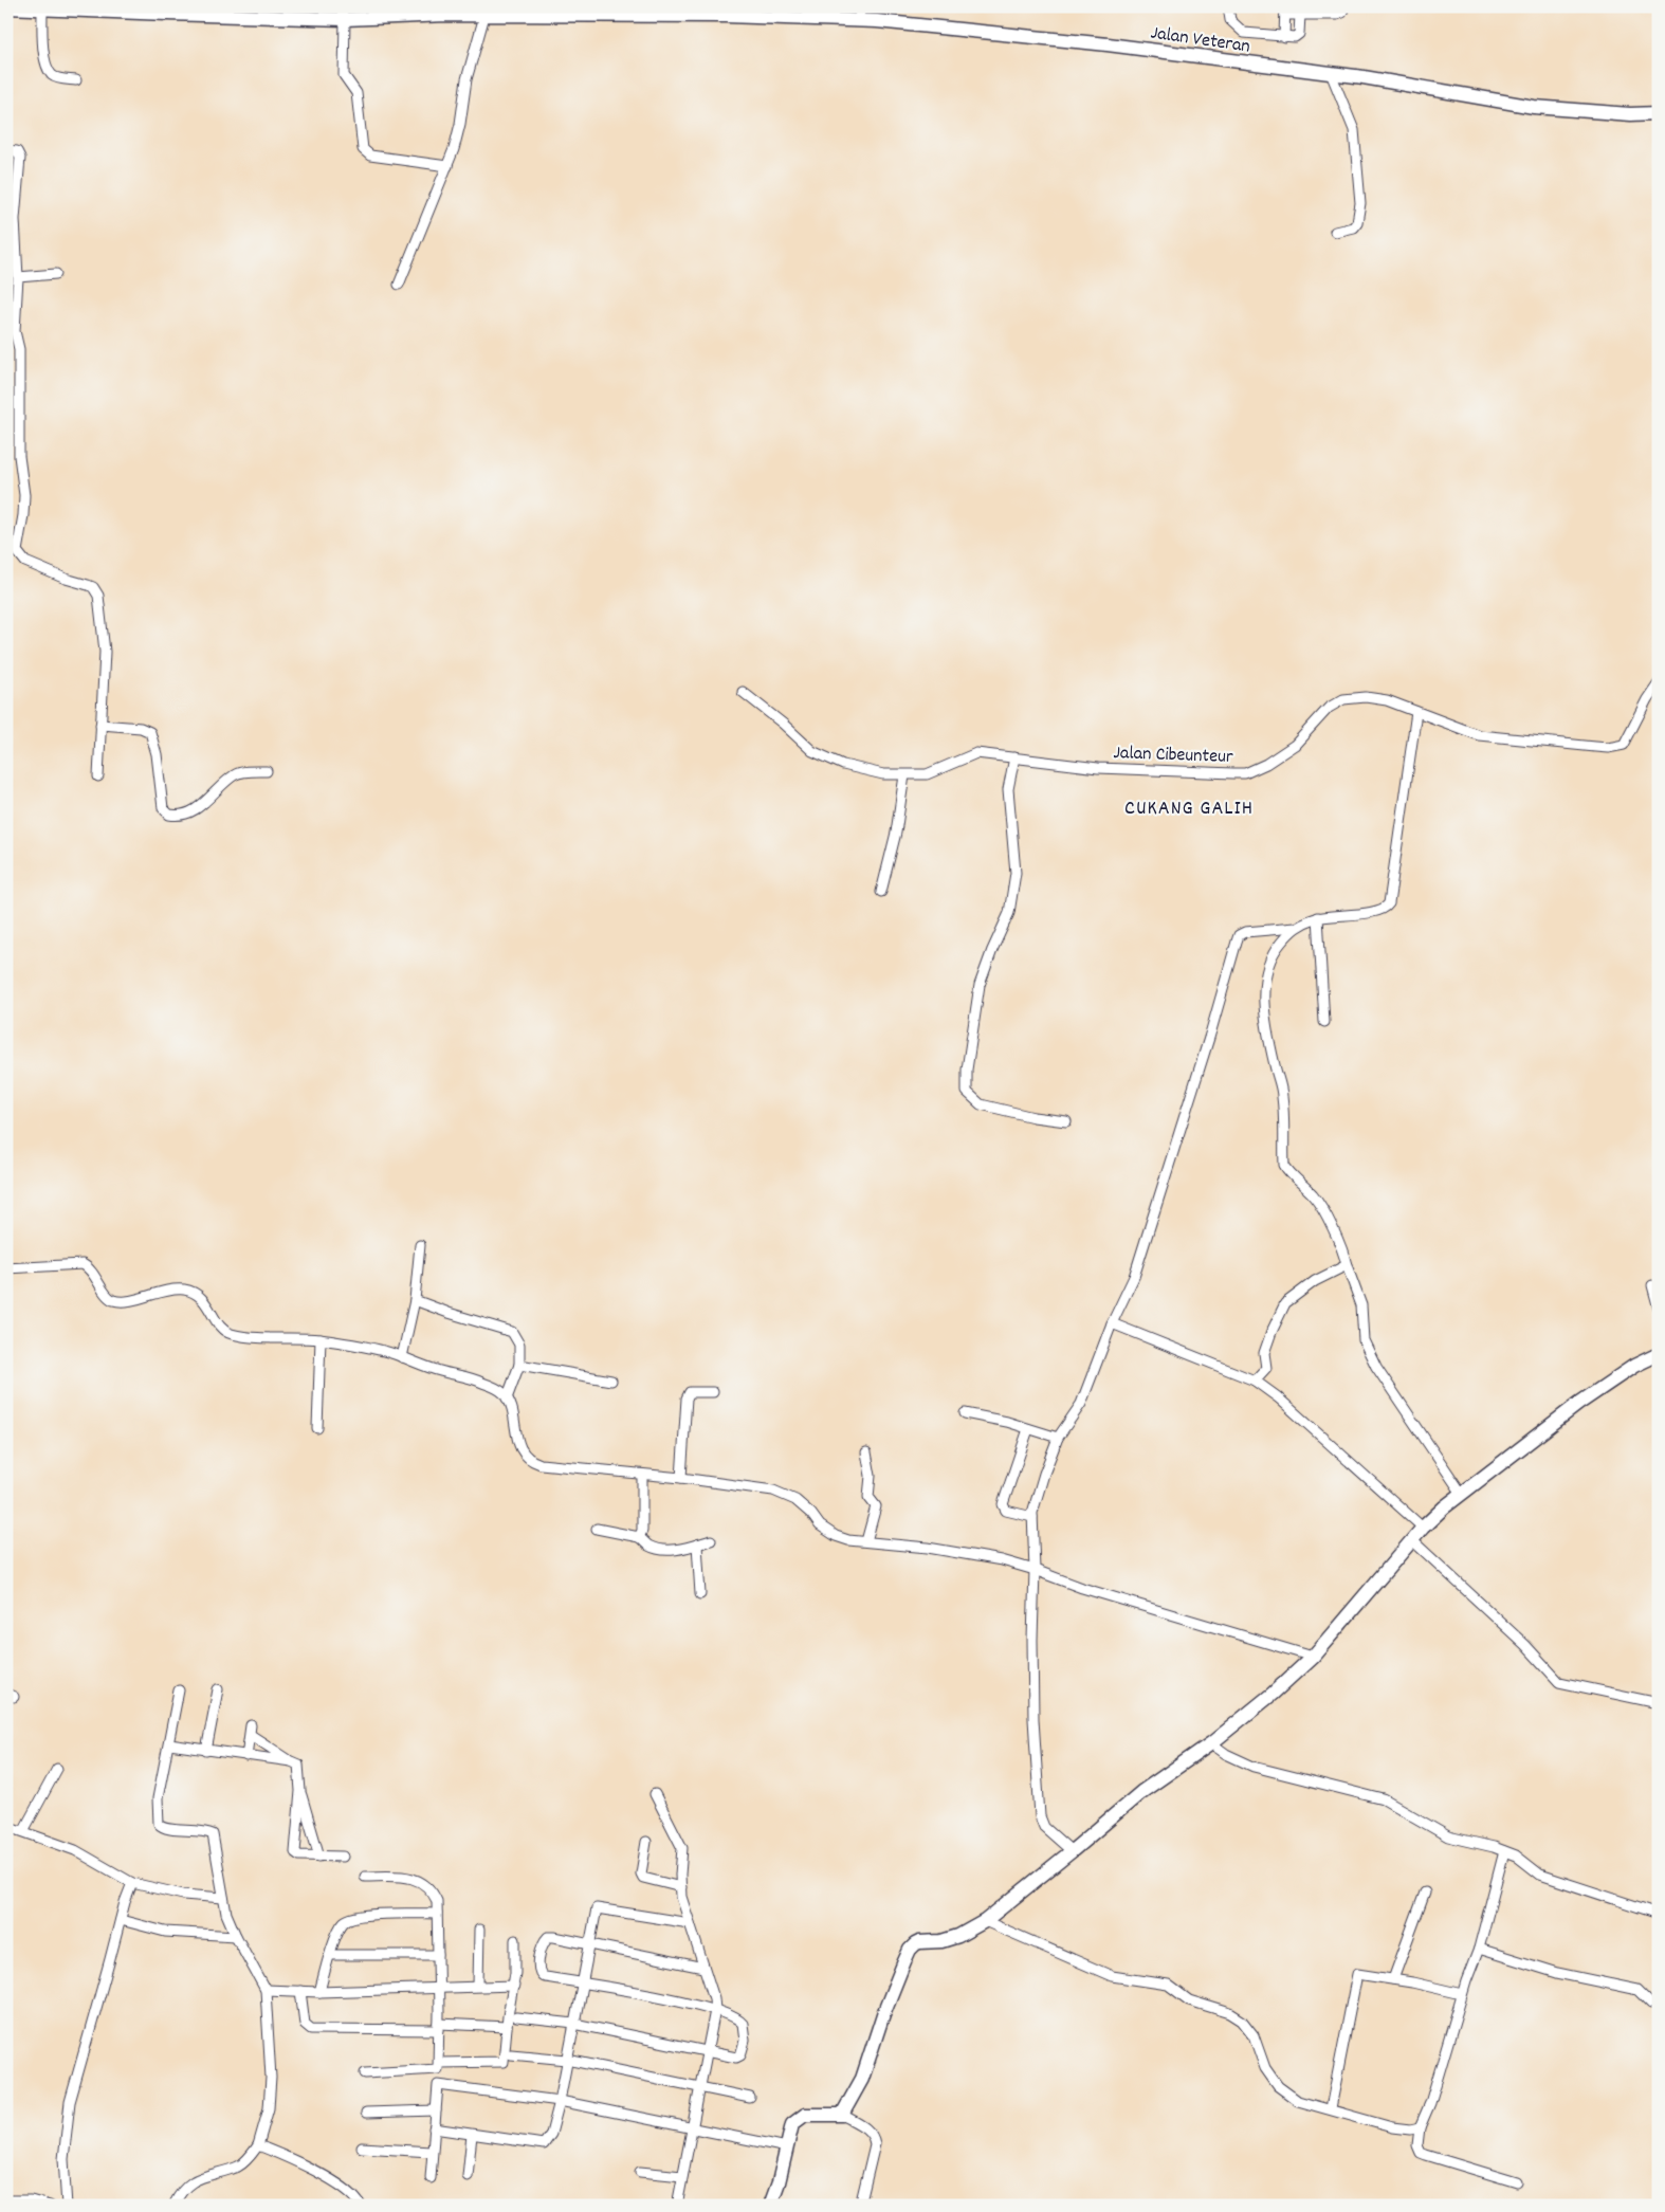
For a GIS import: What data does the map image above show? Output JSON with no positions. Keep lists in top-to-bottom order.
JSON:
{
  "streets": {
    "main road": ["Jalan Veteran"],
    "street": ["Jalan Cibeunteur"]
  },
  "districts": ["CUKANG GALIH"]
}
